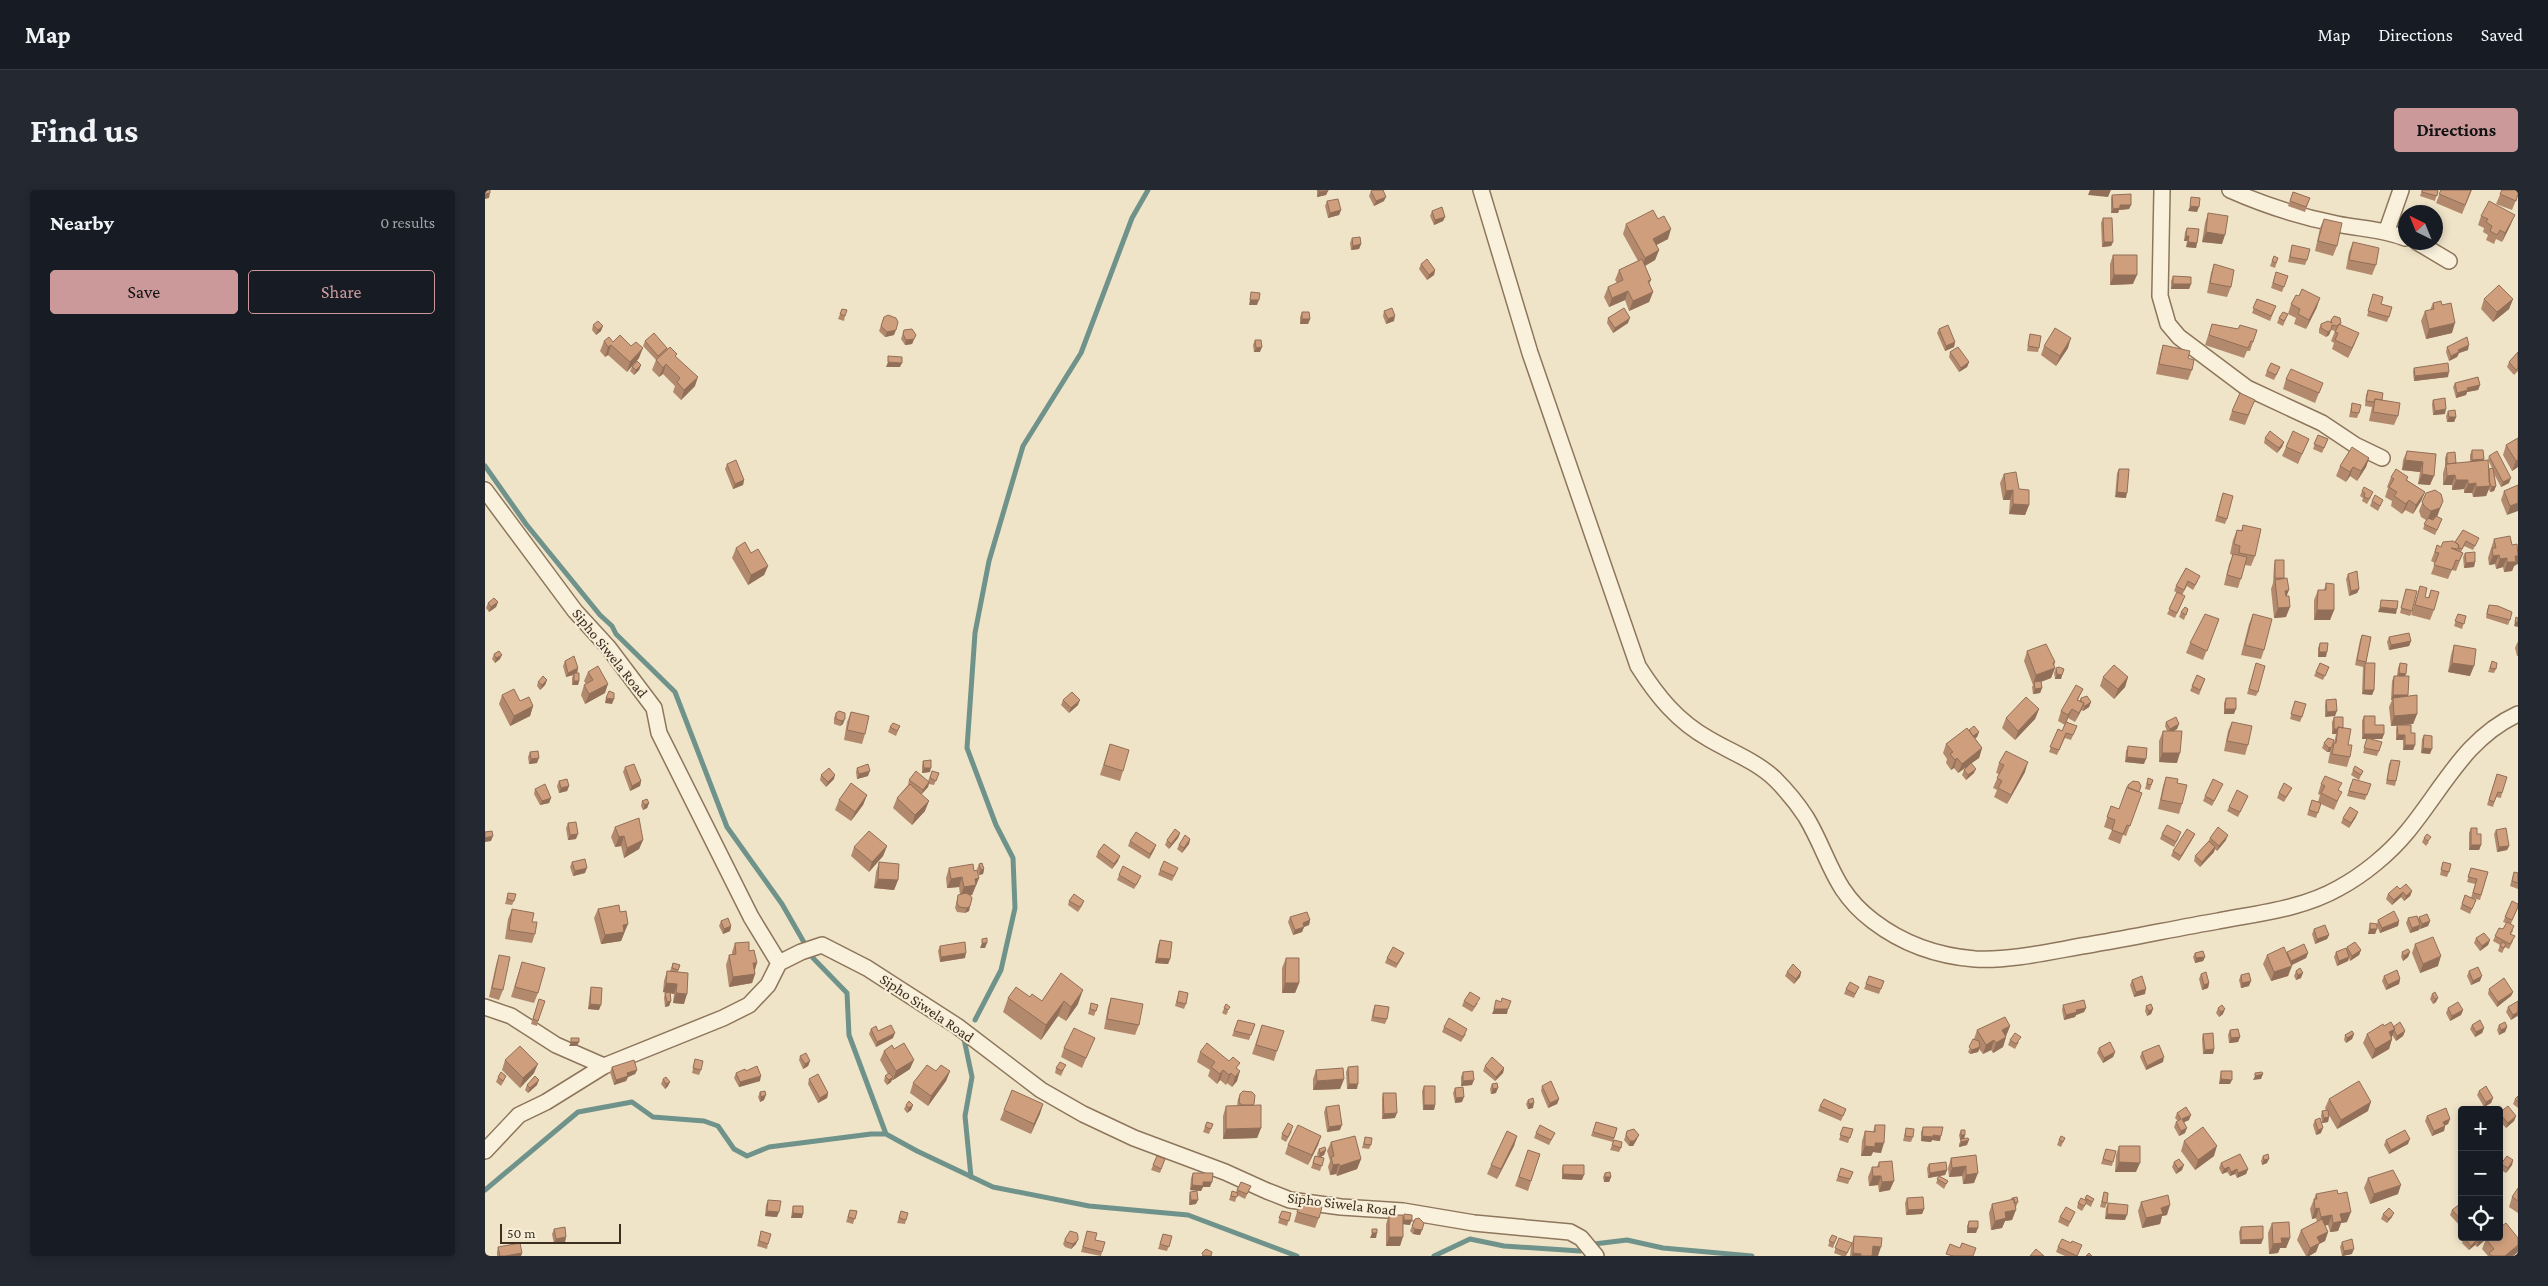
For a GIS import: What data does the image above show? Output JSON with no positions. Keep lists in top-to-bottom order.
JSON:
{
  "streets": {
    "street": ["Sipho Siwela Road"]
  },
  "scale_bar": "50 m",
  "north": "top left",
  "page": {
    "header": "Map",
    "nav": ["Map", "Directions", "Saved"],
    "buttons": [
      "Directions",
      ["Save", "Share"]
    ],
    "title": "Find us",
    "heading": ["Nearby", "0 results"],
    "map_buttons": ["+", "−"],
    "scale": "50 m"
  }
}
